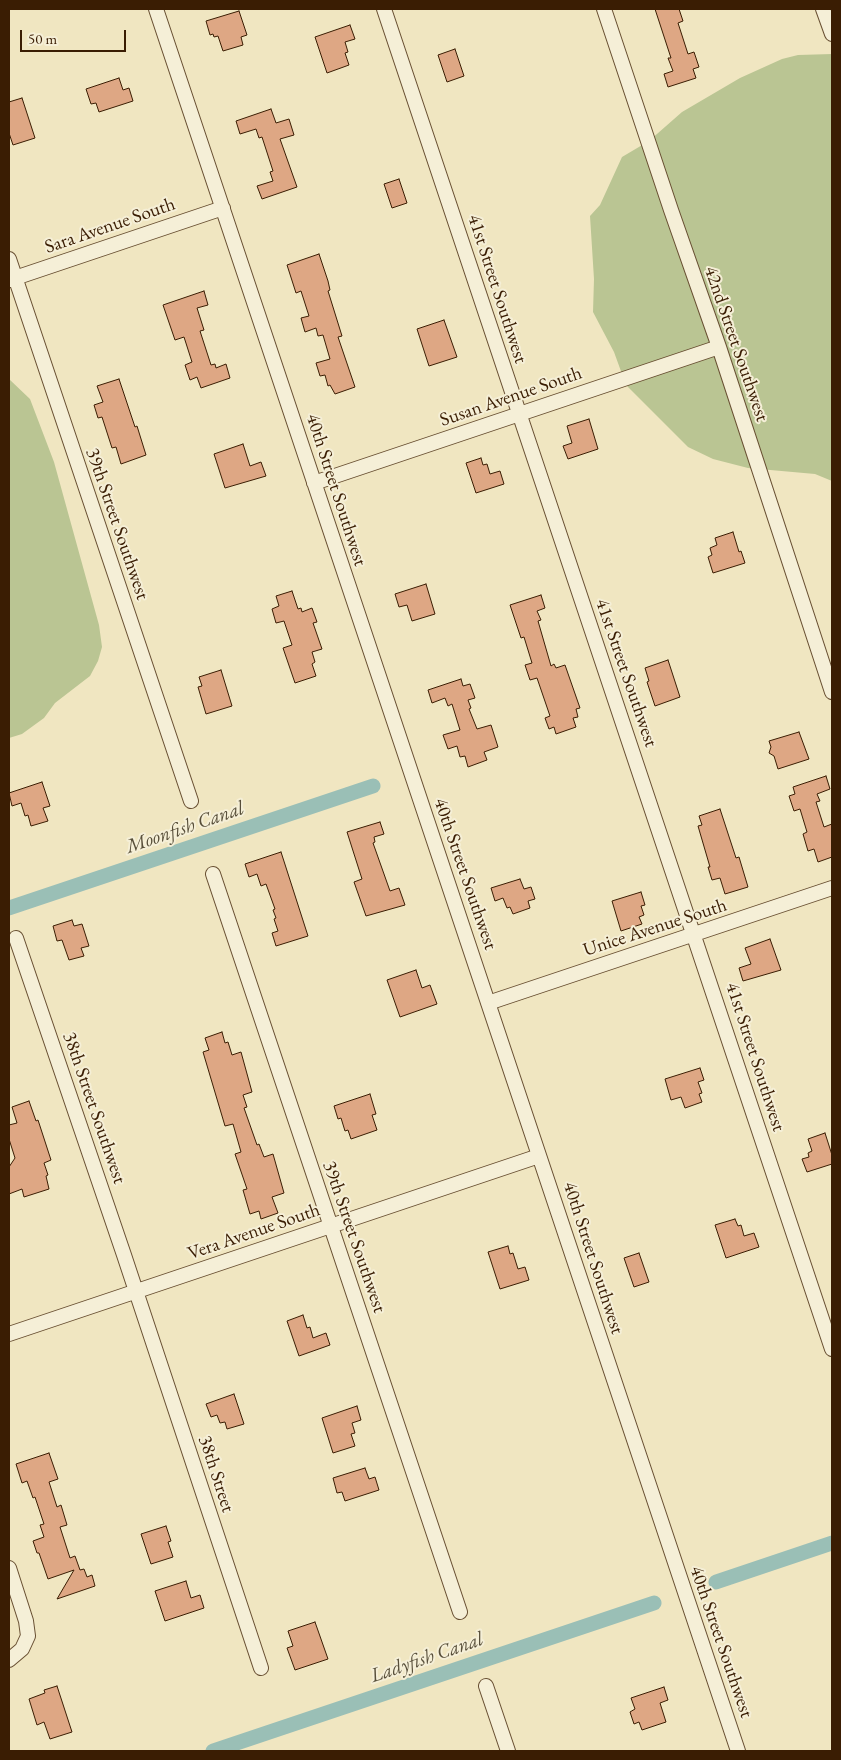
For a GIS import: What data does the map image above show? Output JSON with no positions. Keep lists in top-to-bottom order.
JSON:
{
  "streets": {
    "street": [
      "Sara Avenue South",
      "41st Street Southwest",
      "42nd Street Southwest",
      "Susan Avenue South",
      "40th Street Southwest",
      "39th Street Southwest",
      "Unice Avenue South",
      "38th Street Southwest",
      "Vera Avenue South",
      "38th Street"
    ]
  },
  "crossings": [
    ["Sara Avenue South", "40th Street Southwest"],
    ["Sara Avenue South", "39th Street Southwest"],
    ["41st Street Southwest", "Susan Avenue South"],
    ["41st Street Southwest", "Unice Avenue South"],
    ["42nd Street Southwest", "Susan Avenue South"],
    ["Susan Avenue South", "40th Street Southwest"],
    ["40th Street Southwest", "Unice Avenue South"],
    ["40th Street Southwest", "Vera Avenue South"],
    ["39th Street Southwest", "Vera Avenue South"],
    ["38th Street Southwest", "Vera Avenue South"],
    ["38th Street Southwest", "38th Street"],
    ["Vera Avenue South", "38th Street"]
  ],
  "water": ["Moonfish Canal", "Ladyfish Canal"],
  "scale_bar": "50 m"
}
